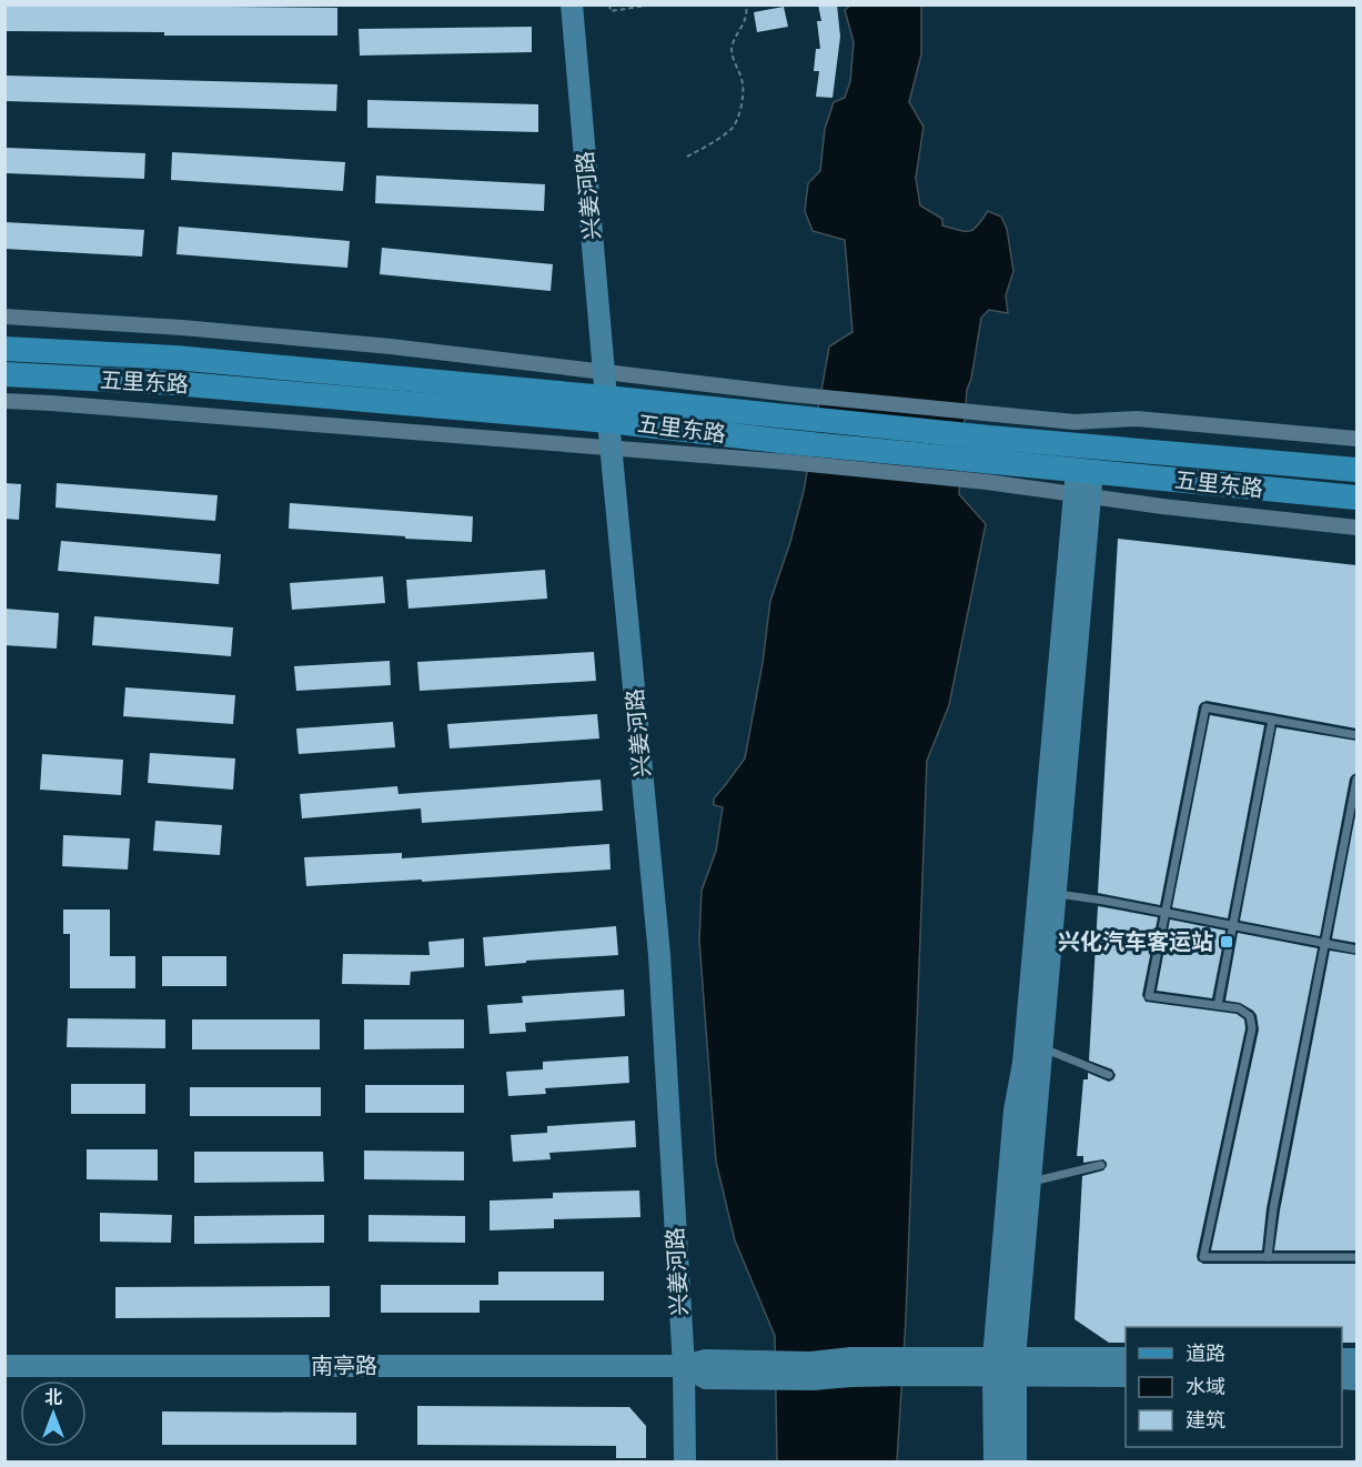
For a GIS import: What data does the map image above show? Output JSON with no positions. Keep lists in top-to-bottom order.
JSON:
{
  "streets": {
    "main road": ["五里东路"],
    "street": ["兴姜河路", "南亭路"]
  },
  "crossings": [
    ["兴姜河路", "五里东路"],
    ["兴姜河路", "南亭路"]
  ],
  "places": {
    "transit": ["兴化汽车客运站"]
  },
  "legend": ["道路", "水域", "建筑"],
  "north": "top"
}
